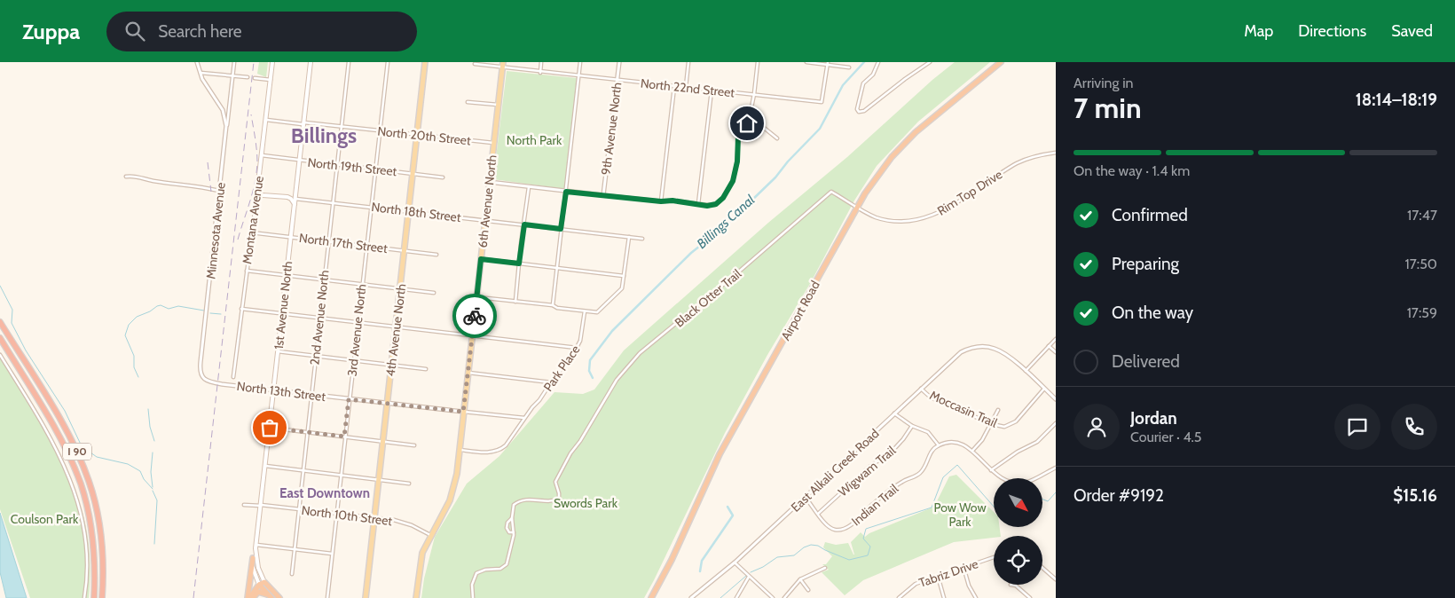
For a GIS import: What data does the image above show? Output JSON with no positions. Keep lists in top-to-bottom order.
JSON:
{
  "streets": {
    "highway": ["1st Avenue North", "Airport Road", "I 90"],
    "main road": ["6th Avenue North", "Montana Avenue", "4th Avenue North"],
    "street": [
      "North 22nd Street",
      "9th Avenue North",
      "North 20th Street",
      "North 19th Street",
      "Rim Top Drive",
      "North 18th Street",
      "Minnesota Avenue",
      "North 17th Street",
      "Black Otter Trail",
      "2nd Avenue North",
      "3rd Avenue North",
      "Park Place",
      "North 13th Street",
      "Moccasin Trail",
      "East Alkali Creek Road",
      "Wigwam Trail",
      "Indian Trail",
      "North 10th Street",
      "Tabriz Drive"
    ]
  },
  "crossings": [
    ["North 22nd Street", "9th Avenue North"],
    ["North 22nd Street", "6th Avenue North"],
    ["North 20th Street", "6th Avenue North"],
    ["North 20th Street", "Montana Avenue"],
    ["North 20th Street", "1st Avenue North"],
    ["North 20th Street", "2nd Avenue North"],
    ["North 20th Street", "3rd Avenue North"],
    ["North 20th Street", "4th Avenue North"],
    ["North 19th Street", "Montana Avenue"],
    ["North 19th Street", "1st Avenue North"],
    ["North 19th Street", "2nd Avenue North"],
    ["North 19th Street", "3rd Avenue North"],
    ["North 19th Street", "4th Avenue North"],
    ["Rim Top Drive", "Black Otter Trail"],
    ["Rim Top Drive", "Airport Road"],
    ["6th Avenue North", "North 18th Street"],
    ["6th Avenue North", "Park Place"],
    ["6th Avenue North", "North 13th Street"],
    ["6th Avenue North", "North 10th Street"],
    ["North 18th Street", "1st Avenue North"],
    ["North 18th Street", "2nd Avenue North"],
    ["North 18th Street", "3rd Avenue North"],
    ["North 18th Street", "4th Avenue North"],
    ["Montana Avenue", "North 17th Street"],
    ["Minnesota Avenue", "North 13th Street"],
    ["North 17th Street", "1st Avenue North"],
    ["North 17th Street", "2nd Avenue North"],
    ["North 17th Street", "3rd Avenue North"],
    ["North 17th Street", "4th Avenue North"],
    ["Black Otter Trail", "Airport Road"],
    ["1st Avenue North", "North 13th Street"],
    ["1st Avenue North", "North 10th Street"],
    ["2nd Avenue North", "North 13th Street"],
    ["2nd Avenue North", "North 10th Street"],
    ["3rd Avenue North", "North 13th Street"],
    ["3rd Avenue North", "North 10th Street"],
    ["4th Avenue North", "North 13th Street"],
    ["4th Avenue North", "North 10th Street"],
    ["Park Place", "North 13th Street"],
    ["Moccasin Trail", "East Alkali Creek Road"],
    ["East Alkali Creek Road", "Indian Trail"],
    ["Wigwam Trail", "Indian Trail"]
  ],
  "districts": ["Billings", "East Downtown"],
  "water": ["Billings Canal"],
  "parks": [
    "North Park",
    "Swords Park",
    "Pow Wow Park",
    "Coulson Park"
  ],
  "north": "bottom right",
  "page": {
    "header": "Zuppa",
    "search": "Search here",
    "nav": ["Map", "Directions", "Saved"],
    "heading": ["7 min", "Arriving in", "18:14–18:19"],
    "panel": [
      "Jordan",
      "Courier · 4.5",
      "Order #9192",
      "$15.16"
    ],
    "bar": "On the way · 1.4 km",
    "list": [
      ["Confirmed", "17:47"],
      ["Preparing", "17:50"],
      ["On the way", "17:59"],
      "Delivered"
    ]
  }
}
